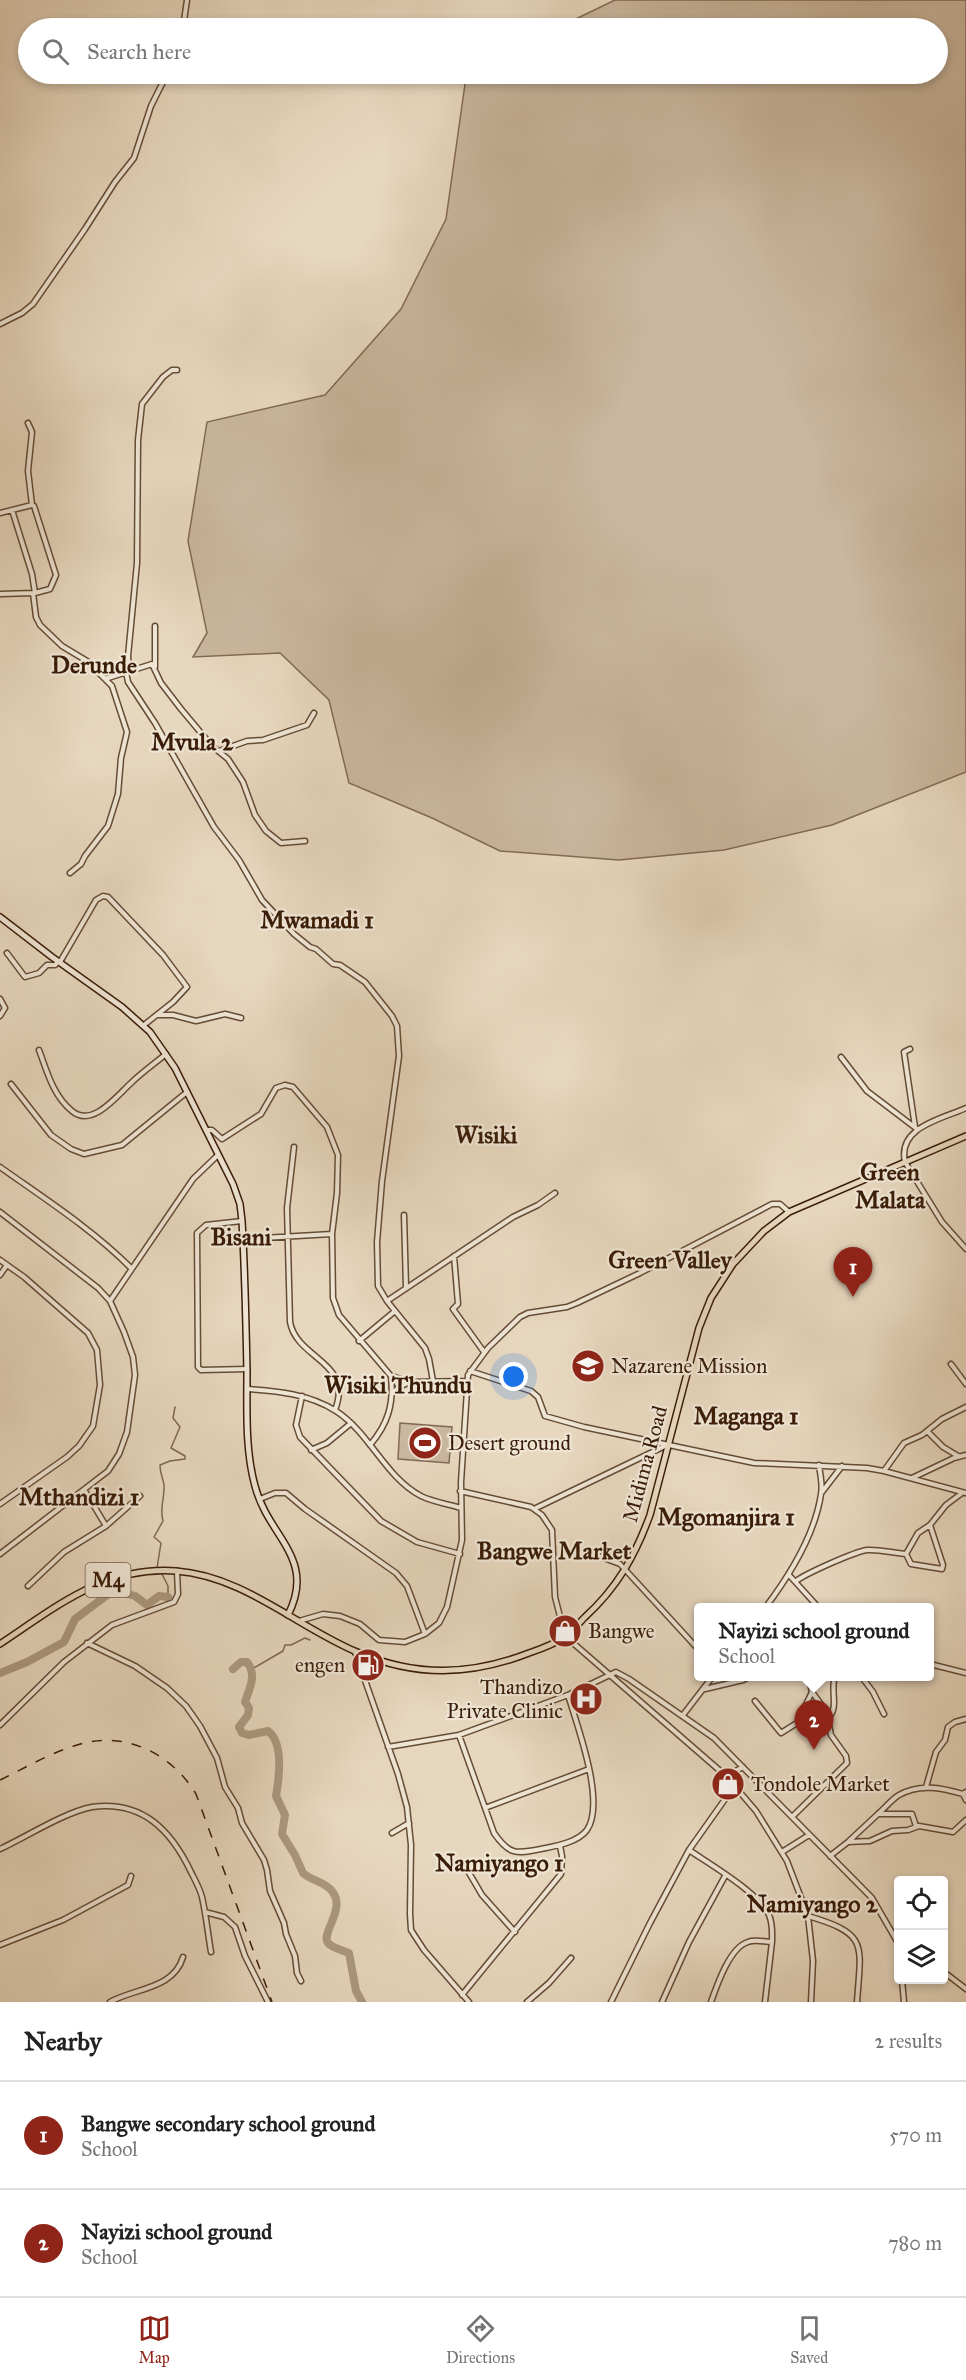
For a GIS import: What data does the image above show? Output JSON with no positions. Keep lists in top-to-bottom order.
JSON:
{
  "streets": {
    "main road": ["Midima Road", "M4"]
  },
  "districts": [
    "Derunde",
    "Mvula 2",
    "Mwamadi 1",
    "Wisiki",
    "Green Malata",
    "Bisani",
    "Green Valley",
    "Wisiki Thundu",
    "Maganga 1",
    "Mthandizi 1",
    "Mgomanjira 1",
    "Bangwe Market",
    "Namiyango 1",
    "Namiyango 2"
  ],
  "places": {
    "school or university": ["Nazarene Mission"],
    "sports": ["Desert ground"],
    "shop": ["Bangwe", "Tondole Market"],
    "fuel station": ["engen"],
    "hospital": ["Thandizo Private Clinic"]
  },
  "page": {
    "search": "Search here",
    "pins": ["1", "2"],
    "popup": ["Nayizi school ground", "School"],
    "heading": ["Nearby", "2 results"],
    "list": [
      {
        "mark": "1",
        "name": "Bangwe secondary school ground",
        "note": "School",
        "value": "570 m"
      },
      {
        "mark": "2",
        "name": "Nayizi school ground",
        "note": "School",
        "value": "780 m"
      }
    ],
    "nav": ["Map", "Directions", "Saved"]
  }
}
